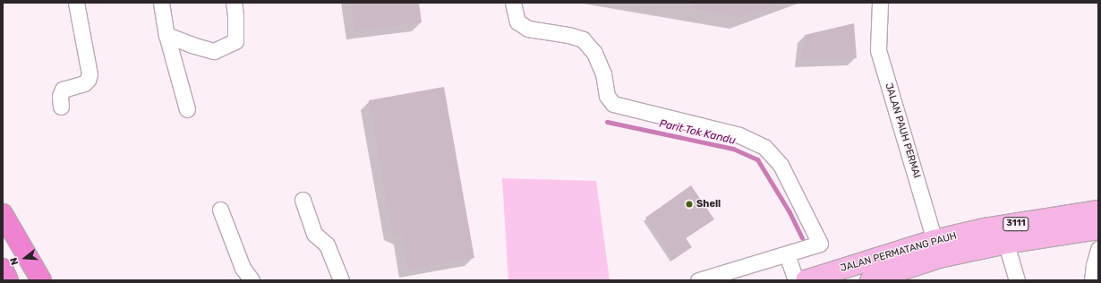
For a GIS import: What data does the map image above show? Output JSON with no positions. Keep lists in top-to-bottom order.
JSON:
{
  "streets": {
    "main road": ["3111", "JALAN PERMATANG PAUH"],
    "street": ["JALAN PAUH PERMAI"]
  },
  "crossings": [
    ["JALAN PAUH PERMAI", "JALAN PERMATANG PAUH"]
  ],
  "water": ["Parit Tok Kandu"],
  "places": ["Shell"],
  "north": "left"
}
